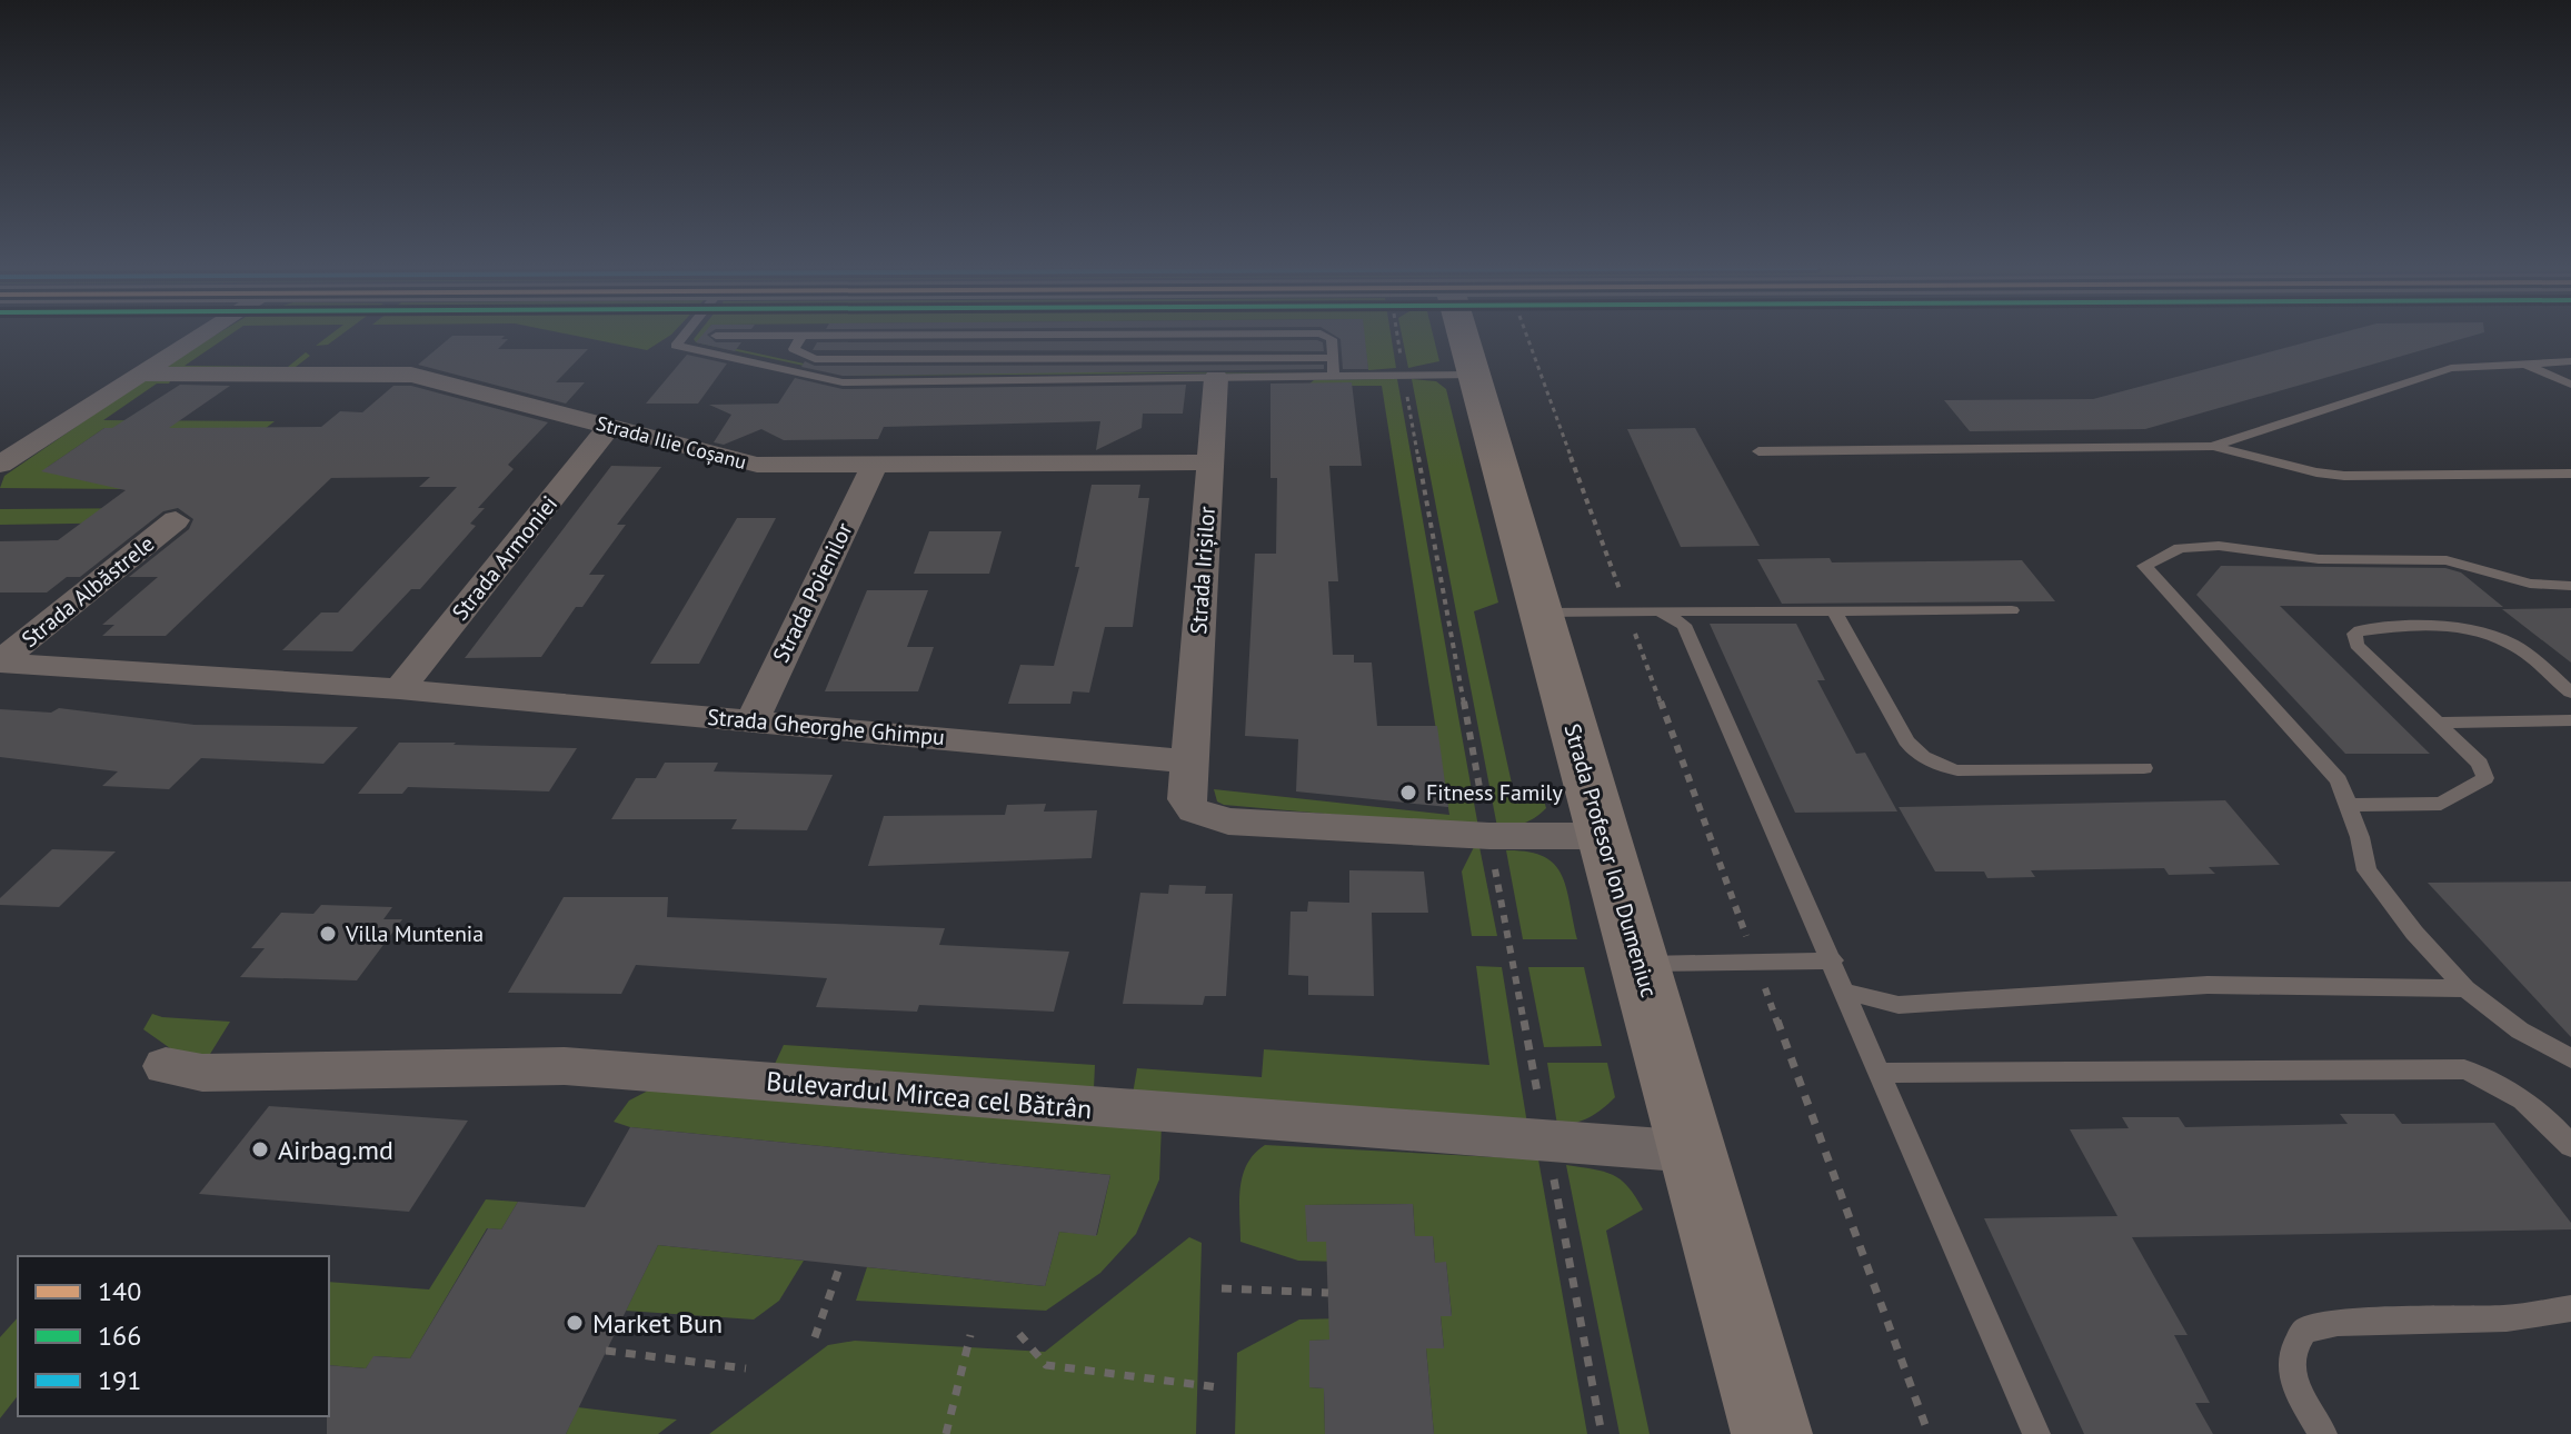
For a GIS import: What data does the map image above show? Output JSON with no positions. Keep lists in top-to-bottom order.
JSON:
{
  "streets": {
    "main road": ["Strada Profesor Ion Dumeniuc"],
    "street": [
      "Strada Ilie Coșanu",
      "Strada Armoniei",
      "Strada Irișilor",
      "Strada Albăstrele",
      "Strada Poienilor",
      "Strada Gheorghe Ghimpu",
      "Bulevardul Mircea cel Bătrân"
    ]
  },
  "crossings": [
    ["Strada Ilie Coșanu", "Strada Armoniei"],
    ["Strada Ilie Coșanu", "Strada Irișilor"],
    ["Strada Ilie Coșanu", "Strada Poienilor"],
    ["Strada Armoniei", "Strada Gheorghe Ghimpu"],
    ["Strada Irișilor", "Strada Gheorghe Ghimpu"],
    ["Strada Albăstrele", "Strada Gheorghe Ghimpu"],
    ["Strada Poienilor", "Strada Gheorghe Ghimpu"],
    ["Strada Profesor Ion Dumeniuc", "Bulevardul Mircea cel Bătrân"]
  ],
  "places": [
    "Fitness Family",
    "Villa Muntenia",
    "Airbag.md",
    "Market Bun"
  ],
  "legend": ["140", "166", "191"]
}
